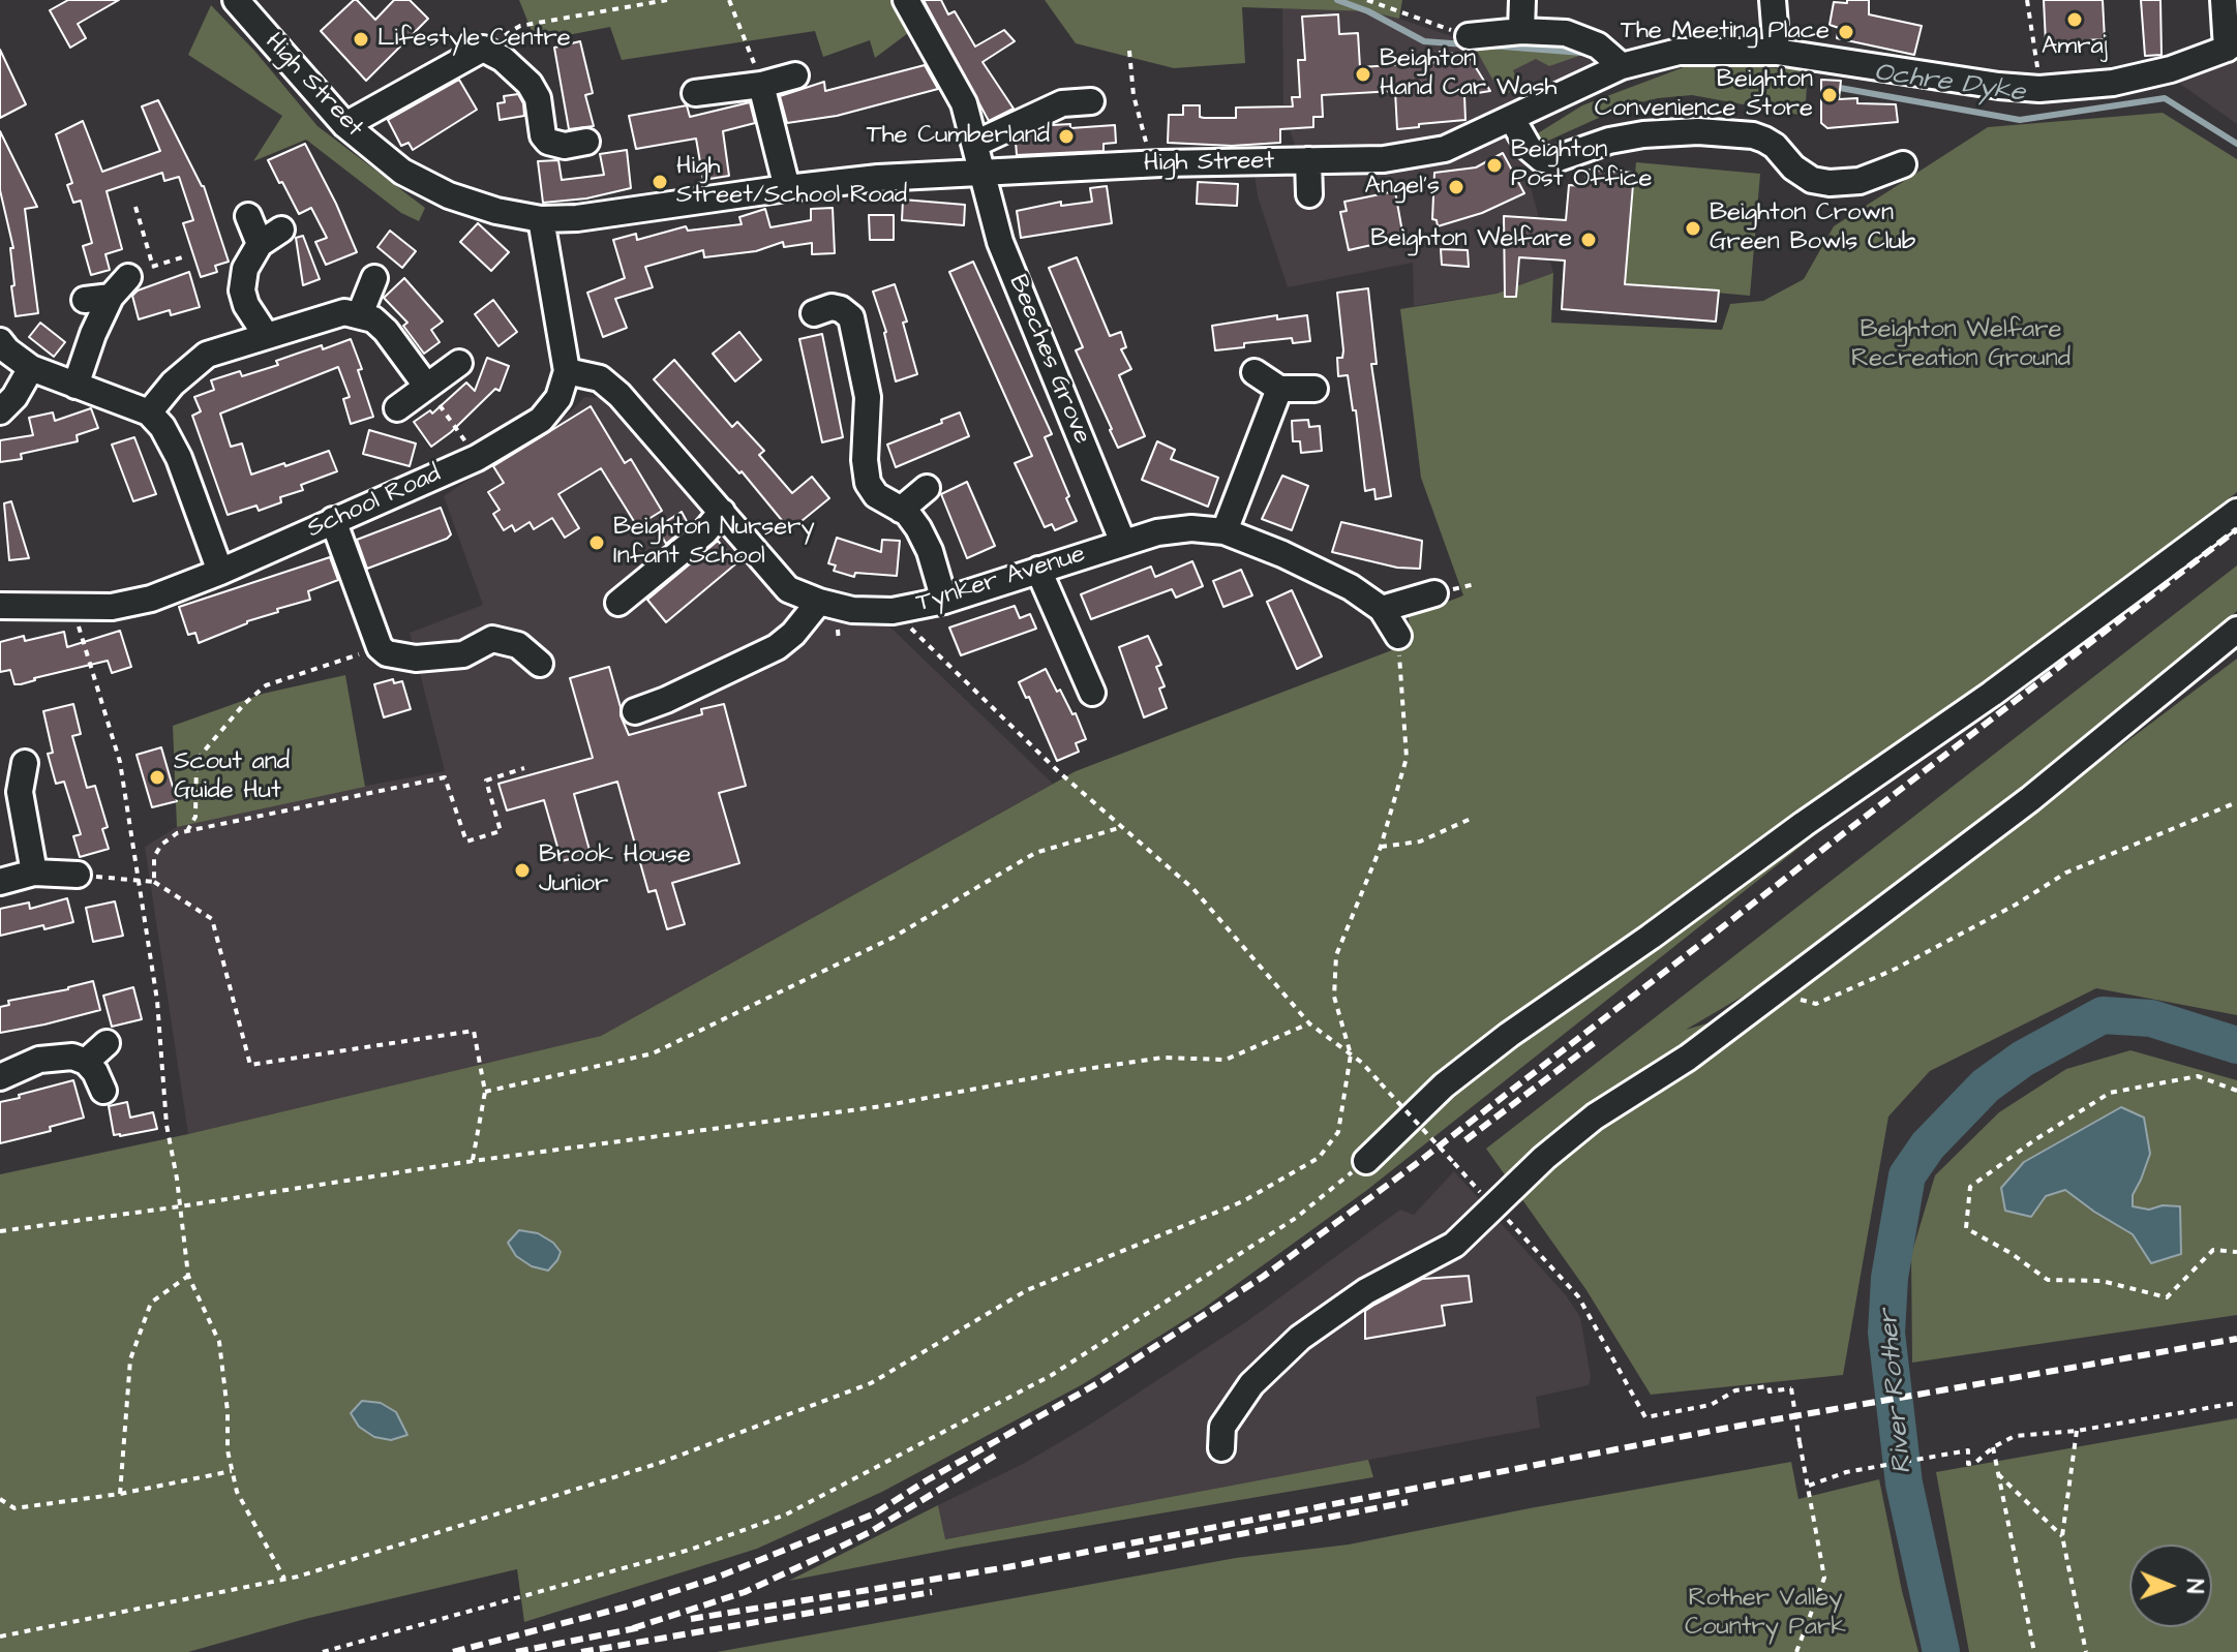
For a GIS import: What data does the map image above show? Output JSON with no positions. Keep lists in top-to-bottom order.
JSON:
{
  "streets": {
    "street": [
      "High Street",
      "Beeches Grove",
      "School Road",
      "Tynker Avenue"
    ]
  },
  "crossings": [
    ["High Street", "Beeches Grove"],
    ["Beeches Grove", "Tynker Avenue"],
    ["School Road", "Tynker Avenue"]
  ],
  "water": ["Ochre Dyke", "River Rother"],
  "parks": ["Beighton Welfare Recreation Ground", "Rother Valley Country Park"],
  "places": [
    "Amraj",
    "The Meeting Place",
    "Lifestyle Centre",
    "Beighton Hand Car Wash",
    "Beighton Convenience Store",
    "The Cumberland",
    "Beighton Post Office",
    "High Street/School Road",
    "Angel's",
    "Beighton Crown Green Bowls Club",
    "Beighton Welfare",
    "Beighton Nursery Infant School",
    "Scout and Guide Hut",
    "Brook House Junior"
  ],
  "north": "right"
}
